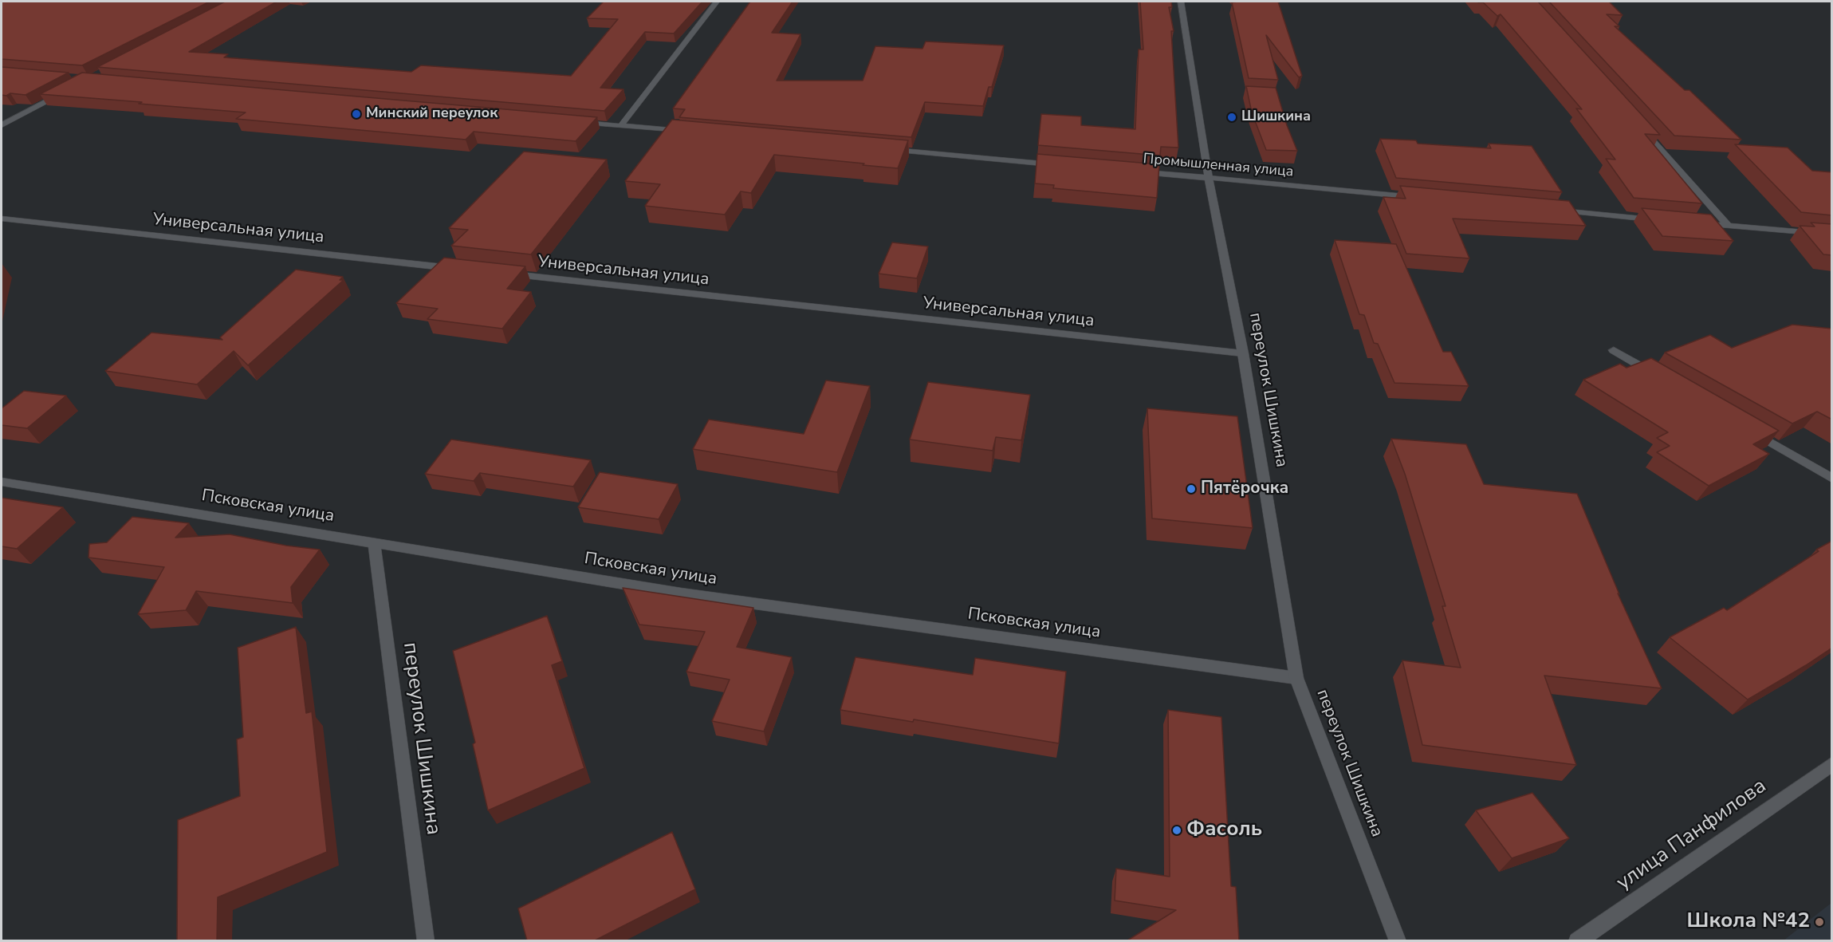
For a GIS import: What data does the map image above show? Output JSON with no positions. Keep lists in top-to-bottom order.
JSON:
{
  "streets": {
    "street": [
      "Промышленная улица",
      "Универсальная улица",
      "переулок Шишкина",
      "Псковская улица",
      "улица Панфилова"
    ]
  },
  "crossings": [
    ["Промышленная улица", "переулок Шишкина"],
    ["Универсальная улица", "переулок Шишкина"],
    ["переулок Шишкина", "Псковская улица"]
  ],
  "places": [
    "Минский переулок",
    "Шишкина",
    "Пятёрочка",
    "Фасоль",
    "Школа №42"
  ]
}
